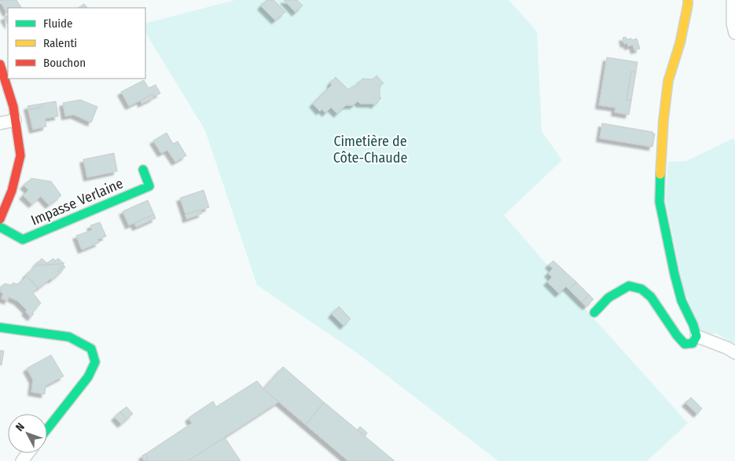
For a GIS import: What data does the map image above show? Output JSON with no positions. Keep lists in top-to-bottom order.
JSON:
{
  "streets": {
    "street": ["Impasse Verlaine"]
  },
  "parks": ["Cimetière de Côte-Chaude"],
  "legend": ["Fluide", "Ralenti", "Bouchon"],
  "north": "top left"
}
